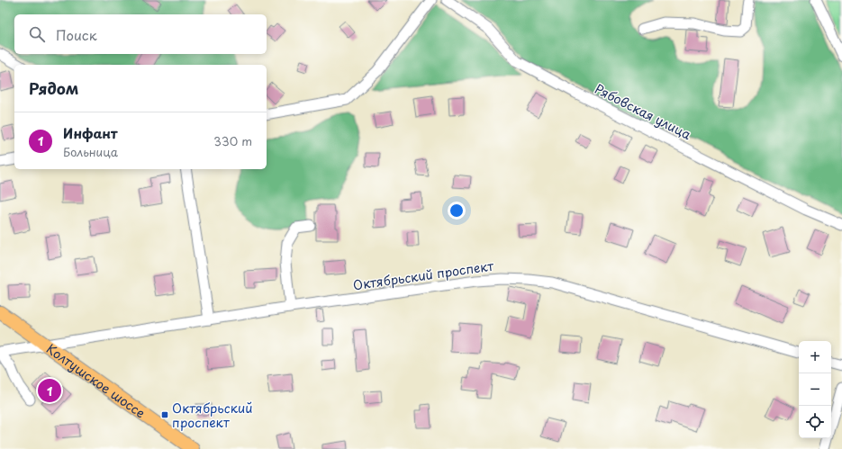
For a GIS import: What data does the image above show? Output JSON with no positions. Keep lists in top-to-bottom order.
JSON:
{
  "streets": {
    "main road": ["Колтушское шоссе"],
    "street": ["Рябовская улица", "Октябрьский проспект"]
  },
  "crossings": [
    ["Октябрьский проспект", "Колтушское шоссе"]
  ],
  "places": {
    "transit": ["Октябрьский проспект"]
  },
  "page": {
    "search": "Поиск",
    "heading": "Рядом",
    "list": [
      {
        "mark": "1",
        "name": "Инфант",
        "note": "Больница",
        "value": "330 m"
      }
    ],
    "map_buttons": ["+", "−"],
    "pins": "1"
  }
}
